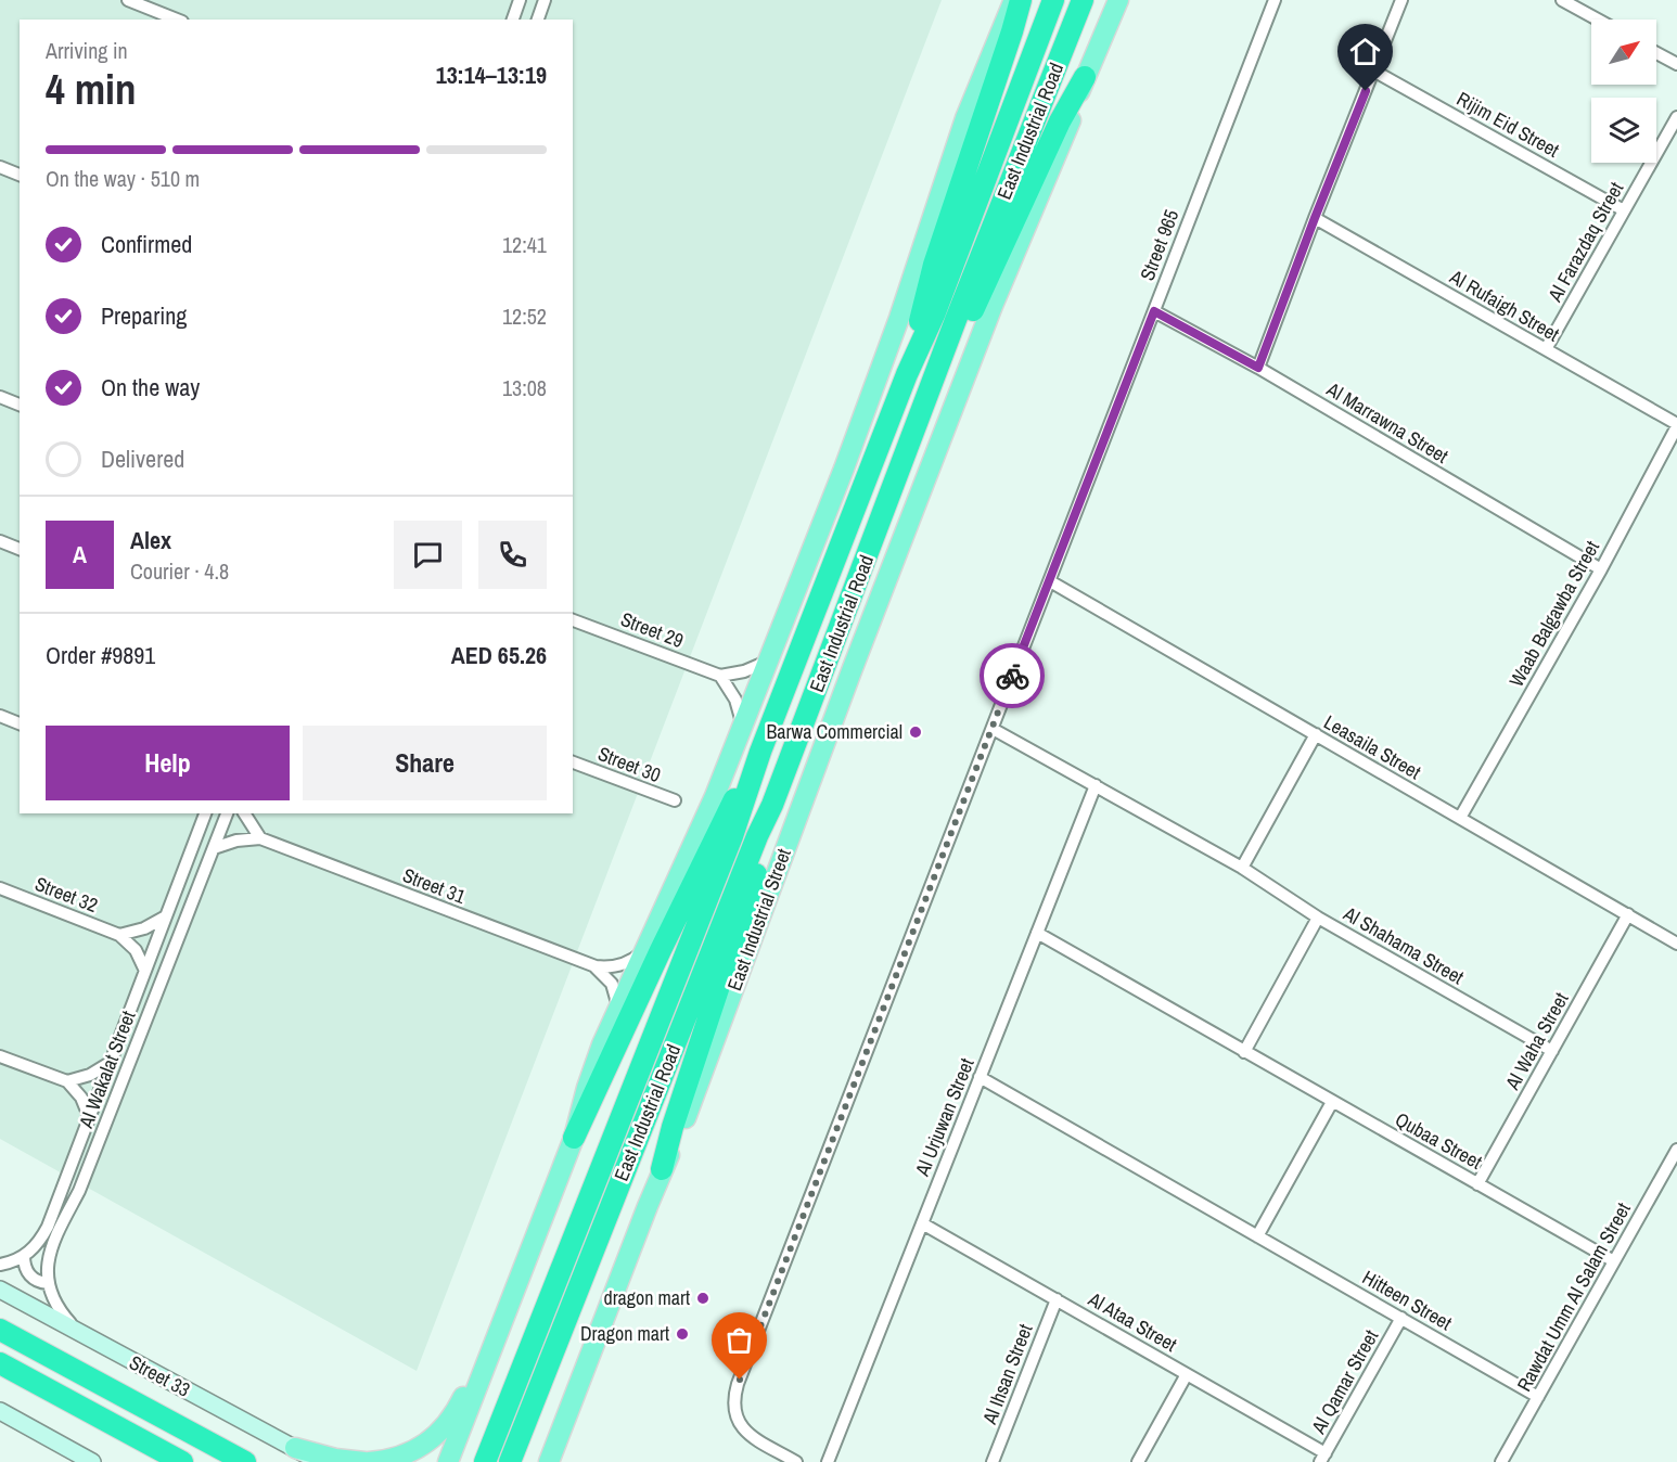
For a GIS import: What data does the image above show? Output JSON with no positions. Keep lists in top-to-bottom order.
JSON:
{
  "streets": {
    "highway": ["East Industrial Road", "Street 33"],
    "main road": ["East Industrial Street"],
    "street": [
      "Rijim Eid Street",
      "Al Farazdaq Street",
      "Street 965",
      "Al Rufaigh Street",
      "Al Marrawna Street",
      "Waab Balgawba Street",
      "Street 29",
      "Leasaila Street",
      "Street 30",
      "Street 31",
      "Street 32",
      "Al Shahama Street",
      "Al Waha Street",
      "Al Wakalat Street",
      "Al Urjuwan Street",
      "Qubaa Street",
      "Rawdat Umm Al Salam Street",
      "Hitteen Street",
      "Al Ataa Street",
      "Al Ihsan Street",
      "Al Qamar Street"
    ]
  },
  "crossings": [
    ["Rijim Eid Street", "Al Farazdaq Street"],
    ["East Industrial Road", "East Industrial Street"],
    ["Al Farazdaq Street", "Al Rufaigh Street"],
    ["Street 965", "Al Marrawna Street"],
    ["Street 965", "Leasaila Street"],
    ["Street 965", "Al Shahama Street"],
    ["Al Rufaigh Street", "Waab Balgawba Street"],
    ["Al Marrawna Street", "Waab Balgawba Street"],
    ["Waab Balgawba Street", "Leasaila Street"],
    ["Leasaila Street", "Al Waha Street"],
    ["Street 31", "Al Wakalat Street"],
    ["Street 32", "Al Wakalat Street"],
    ["Al Shahama Street", "Al Waha Street"],
    ["Al Shahama Street", "Al Urjuwan Street"],
    ["Al Waha Street", "Qubaa Street"],
    ["Al Wakalat Street", "Street 33"],
    ["Al Urjuwan Street", "Qubaa Street"],
    ["Al Urjuwan Street", "Hitteen Street"],
    ["Al Urjuwan Street", "Al Ataa Street"],
    ["Qubaa Street", "Rawdat Umm Al Salam Street"],
    ["Rawdat Umm Al Salam Street", "Hitteen Street"],
    ["Hitteen Street", "Al Qamar Street"],
    ["Al Ataa Street", "Al Ihsan Street"],
    ["Al Ataa Street", "Al Qamar Street"]
  ],
  "places": ["Barwa Commercial", "dragon mart", "Dragon mart"],
  "north": "top right",
  "page": {
    "heading": ["4 min", "Arriving in", "13:14–13:19"],
    "panel": [
      "Alex",
      "Courier · 4.8",
      "Order #9891",
      "AED 65.26"
    ],
    "bar": "On the way · 510 m",
    "list": [
      ["Confirmed", "12:41"],
      ["Preparing", "12:52"],
      ["On the way", "13:08"],
      "Delivered"
    ],
    "round": "A",
    "buttons": ["Help", "Share"]
  }
}
